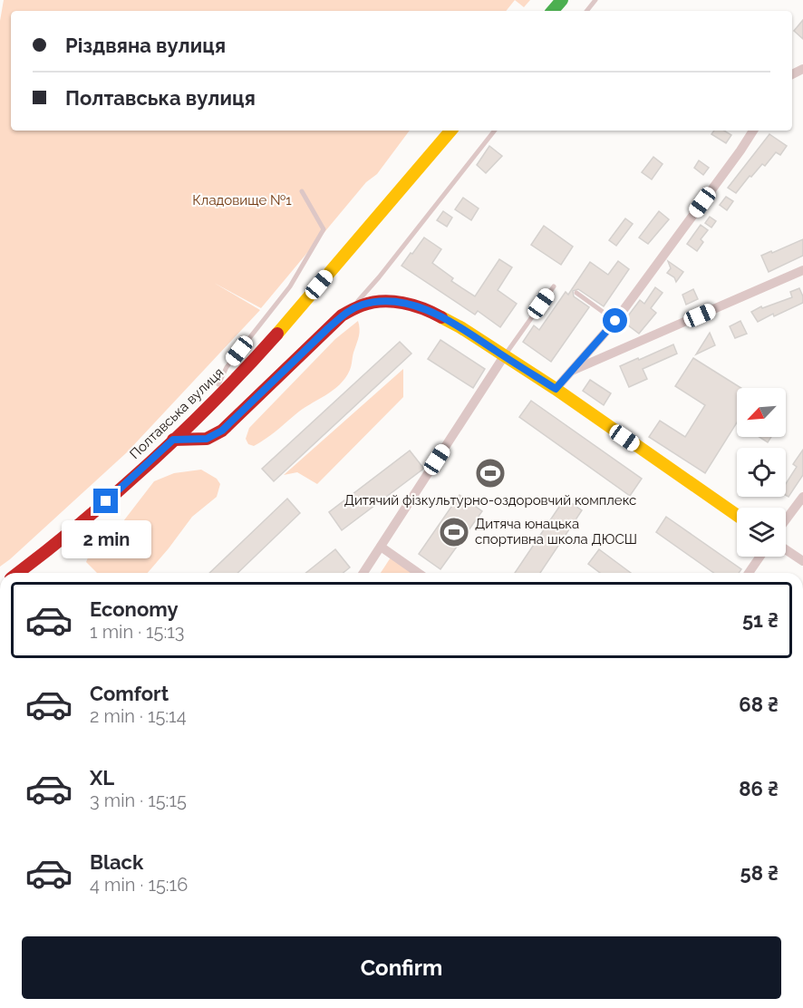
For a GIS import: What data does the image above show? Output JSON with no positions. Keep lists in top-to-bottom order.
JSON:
{
  "streets": {
    "main road": ["Полтавська вулиця"]
  },
  "parks": ["Кладовище №1"],
  "places": {
    "sports": ["Дитячий фізкультурно-оздоровчий комплекс", "Дитяча юнацька спортивна школа ДЮСШ"]
  },
  "north": "bottom left",
  "page": {
    "banner": ["Різдвяна вулиця", "Полтавська вулиця"],
    "bubble": "2 min",
    "list": [
      {
        "name": "Economy",
        "note": "1 min · 15:13",
        "value": "51 ₴"
      },
      {
        "name": "Comfort",
        "note": "2 min · 15:14",
        "value": "68 ₴"
      },
      {
        "name": "XL",
        "note": "3 min · 15:15",
        "value": "86 ₴"
      },
      {
        "name": "Black",
        "note": "4 min · 15:16",
        "value": "58 ₴"
      }
    ],
    "buttons": "Confirm"
  }
}
